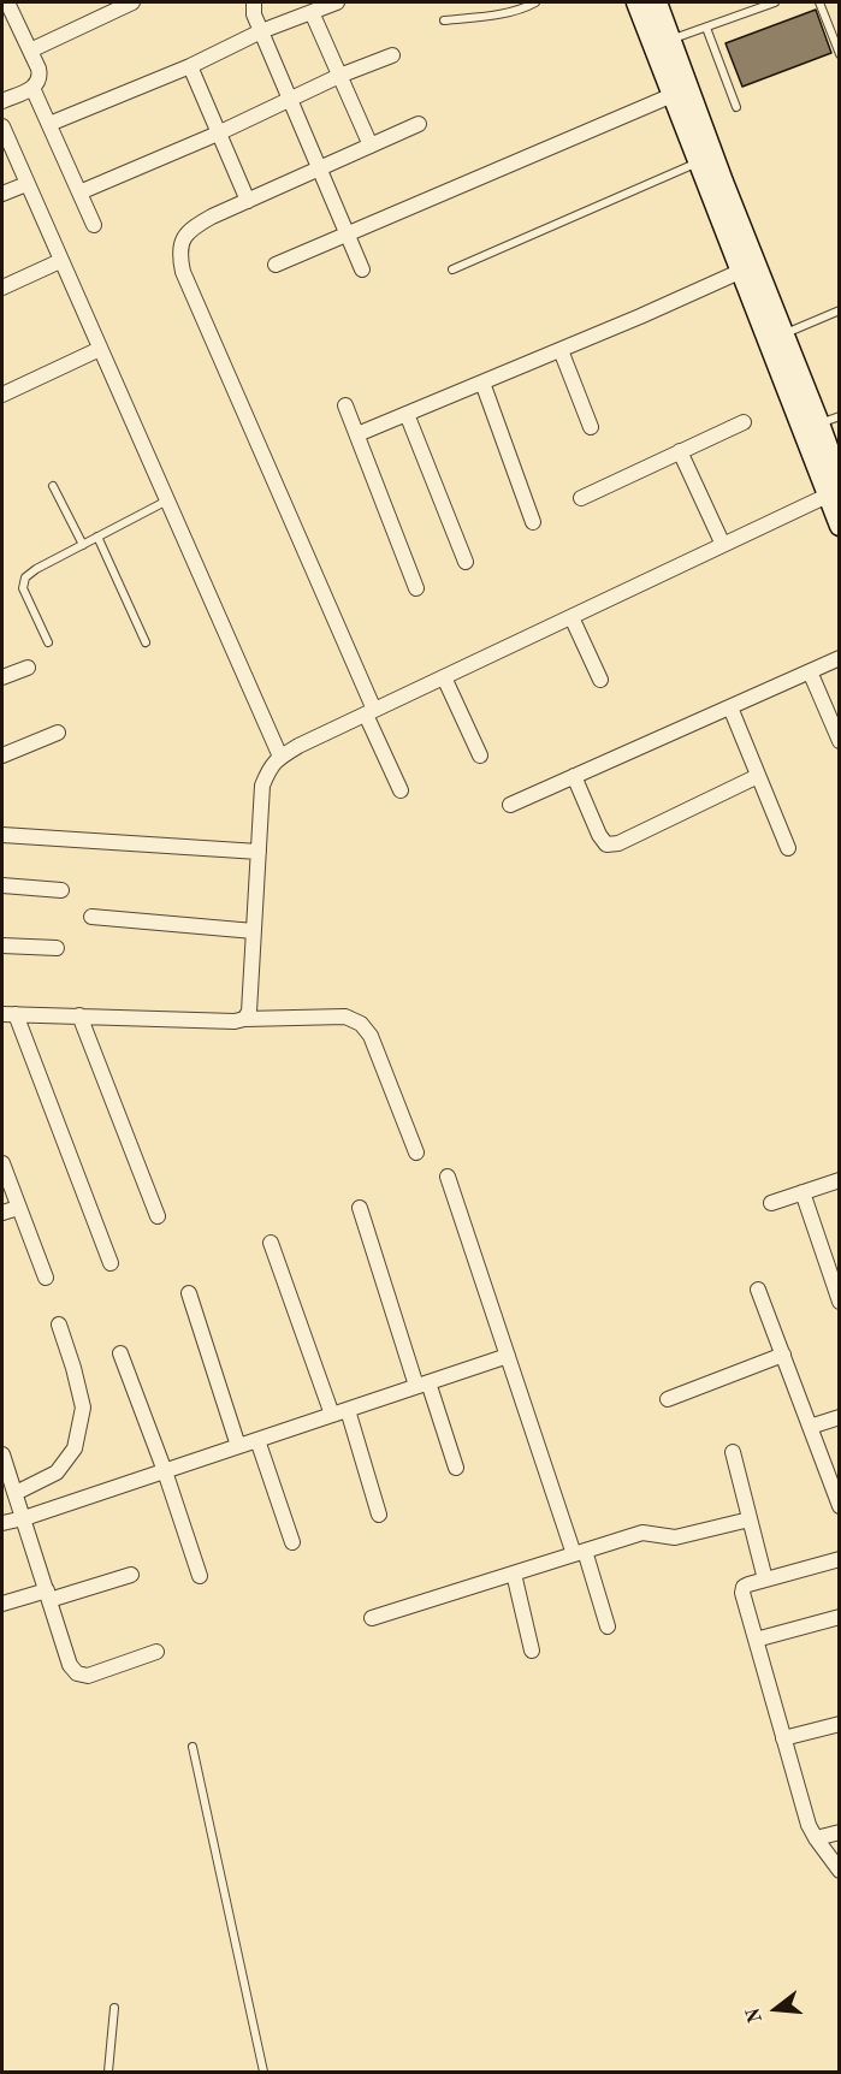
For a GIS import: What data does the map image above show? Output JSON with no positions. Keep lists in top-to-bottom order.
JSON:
{
  "north": "left"
}
